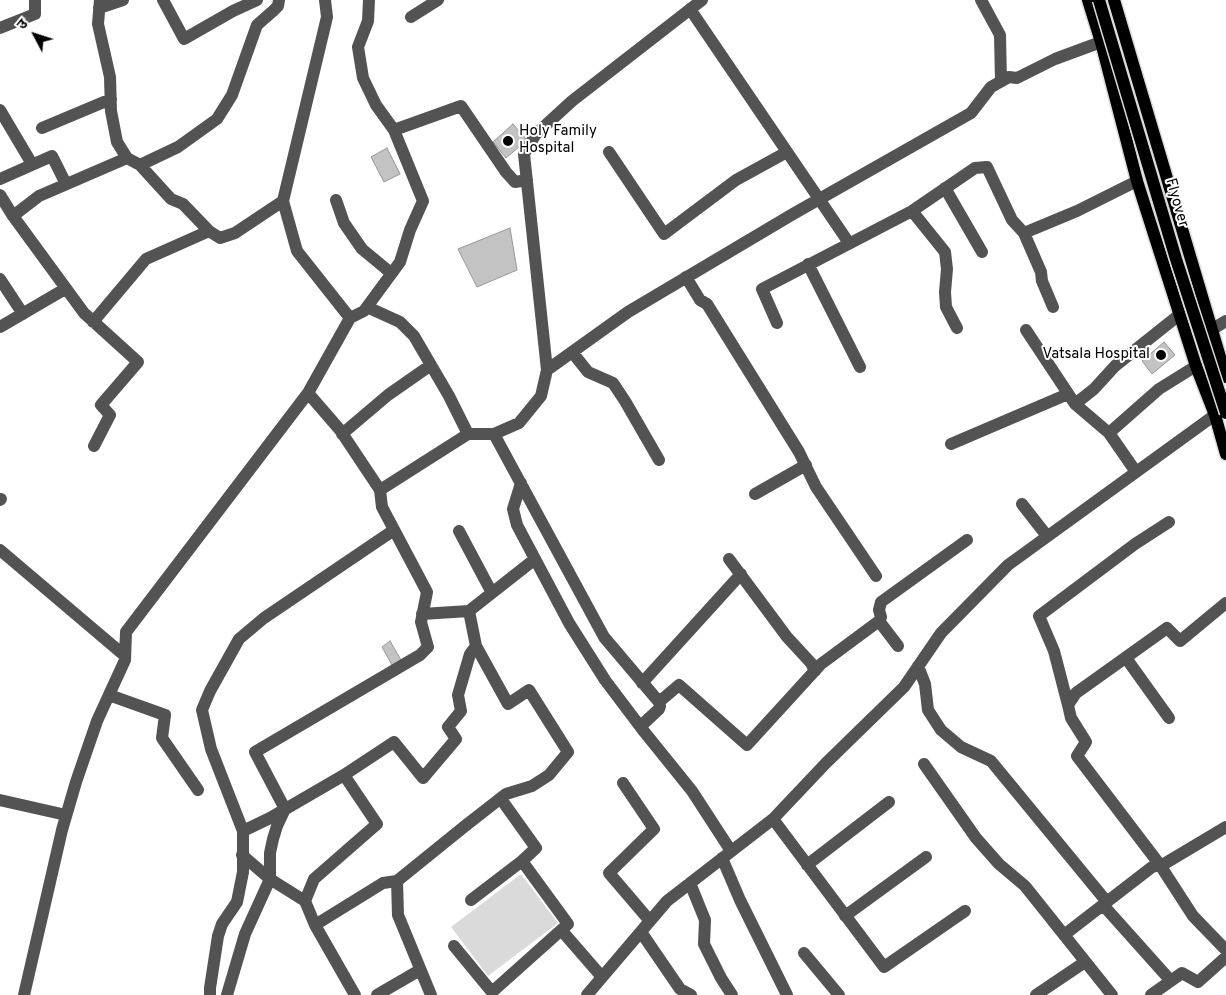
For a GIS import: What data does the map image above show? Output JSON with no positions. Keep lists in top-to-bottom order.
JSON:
{
  "streets": {
    "main road": ["Flyover"]
  },
  "places": ["Holy Family Hospital", "Vatsala Hospital"],
  "north": "top left"
}
